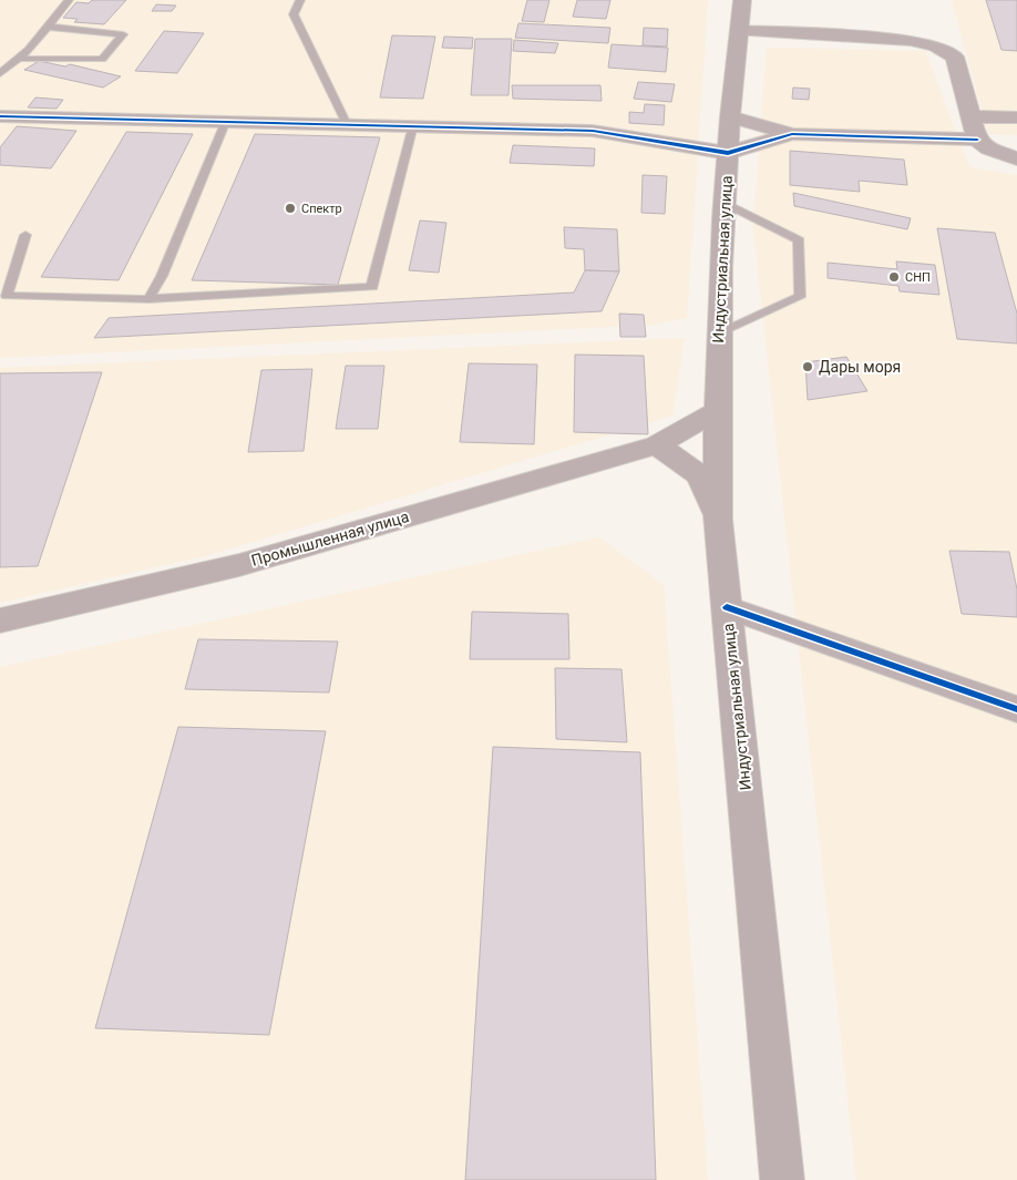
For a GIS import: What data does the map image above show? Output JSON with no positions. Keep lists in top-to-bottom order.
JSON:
{
  "streets": {
    "main road": ["Индустриальная улица", "Промышленная улица"]
  },
  "crossings": [
    ["Индустриальная улица", "Промышленная улица"]
  ],
  "places": ["Спектр", "СНП", "Дары моря"]
}
